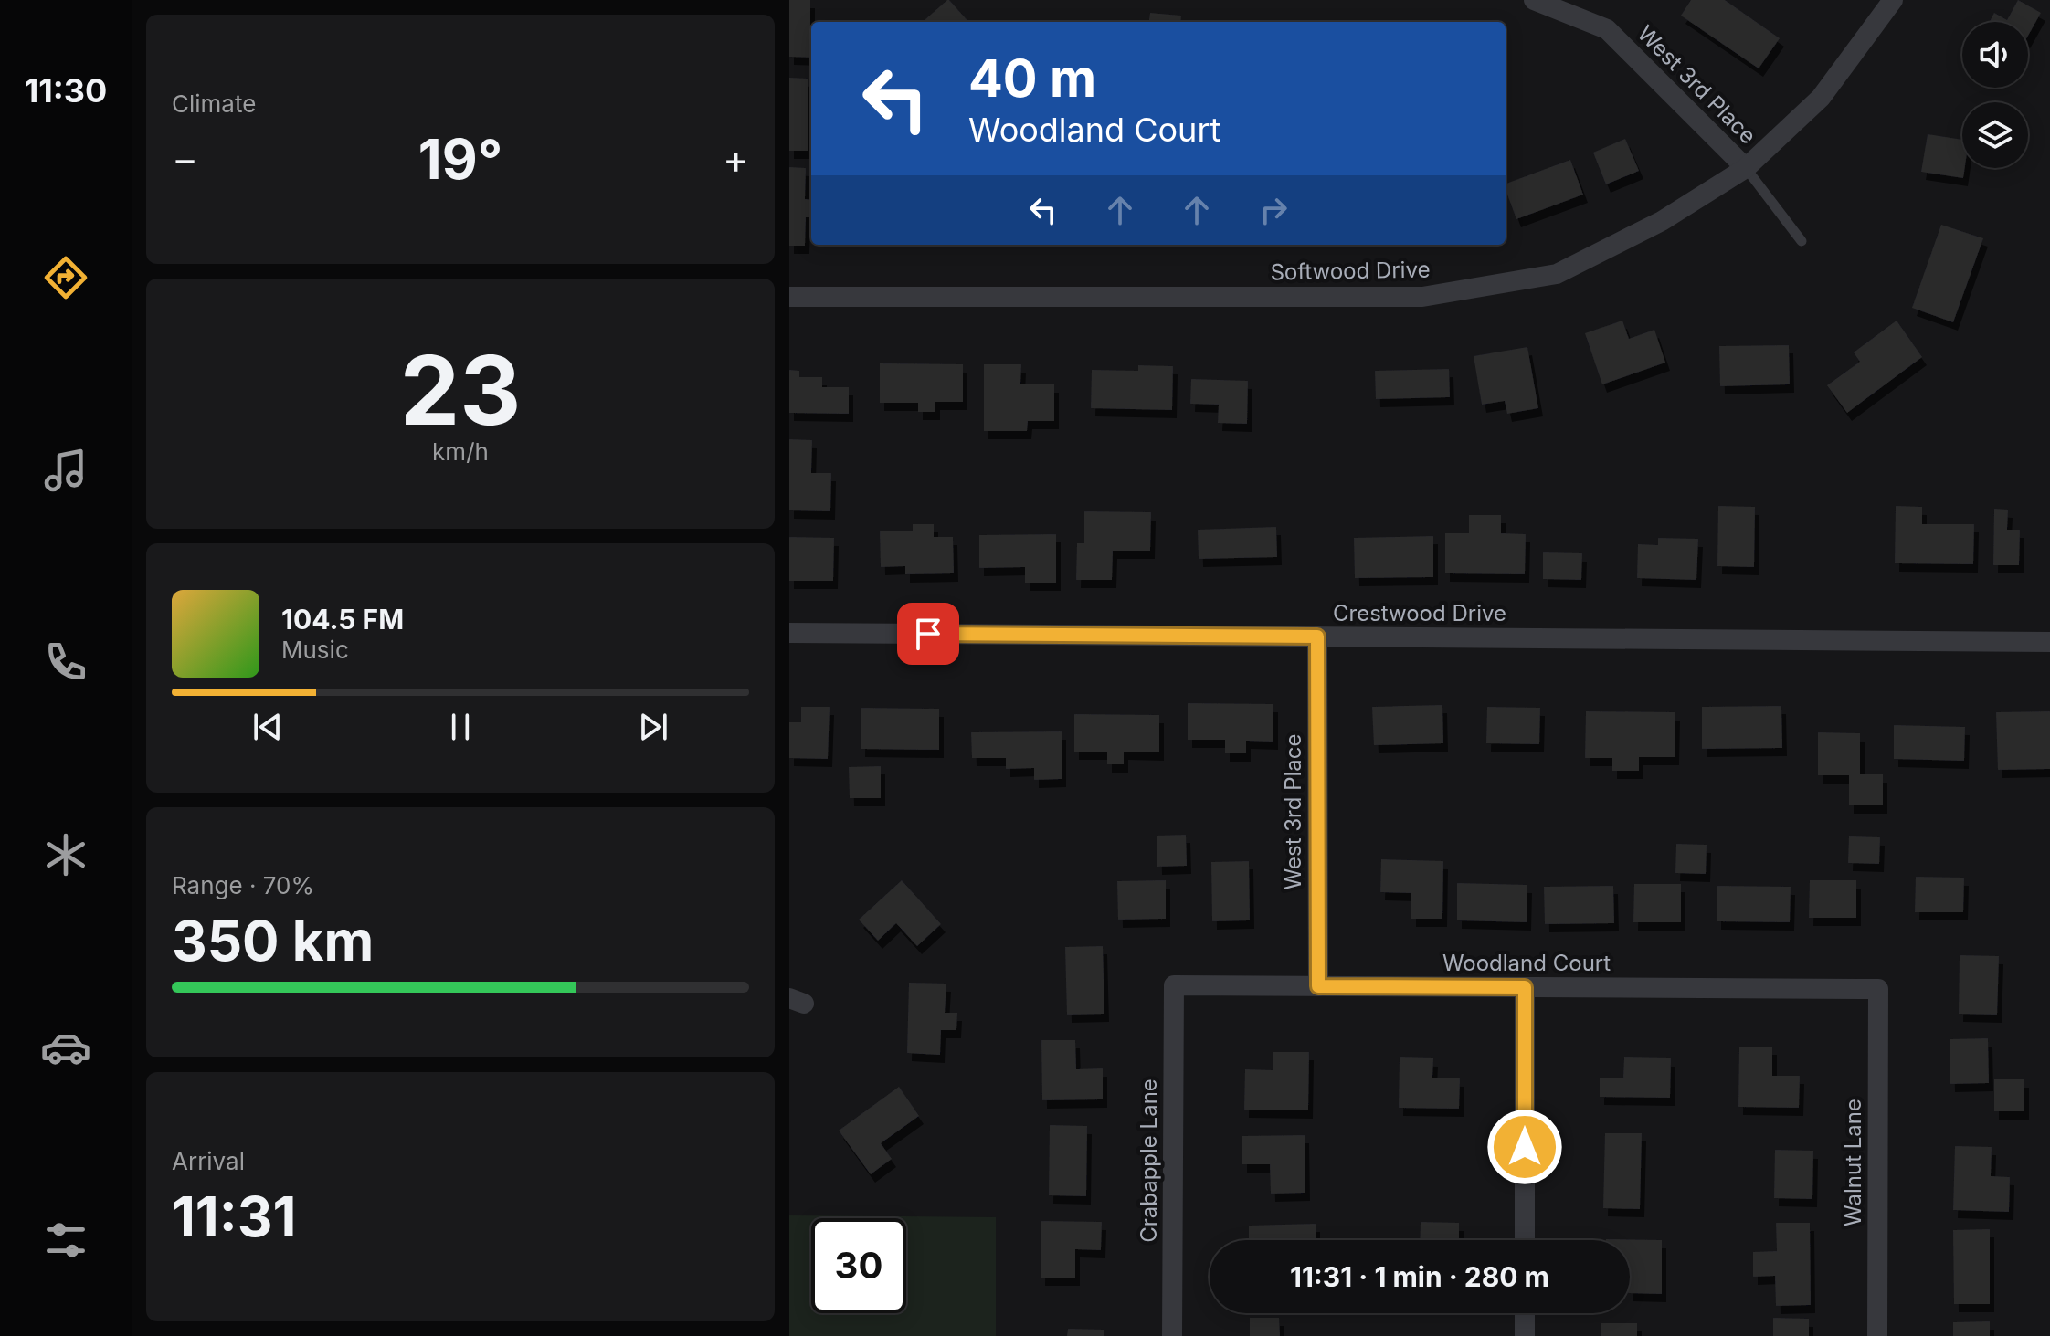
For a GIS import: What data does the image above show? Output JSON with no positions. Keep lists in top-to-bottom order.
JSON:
{
  "streets": {
    "street": [
      "West 3rd Place",
      "Softwood Drive",
      "Crestwood Drive",
      "Woodland Court",
      "Crabapple Lane",
      "Walnut Lane"
    ]
  },
  "crossings": [
    ["West 3rd Place", "Softwood Drive"],
    ["West 3rd Place", "Crestwood Drive"],
    ["West 3rd Place", "Woodland Court"],
    ["Woodland Court", "Crabapple Lane"],
    ["Woodland Court", "Walnut Lane"]
  ],
  "page": {
    "tabs": "11:30",
    "tile": [
      "Climate",
      ["23", "km/h"],
      ["Range · 70%", "350 km"],
      ["Arrival", "11:31"]
    ],
    "turn": ["40 m", "Woodland Court"],
    "heat": ["−", "19°", "+"],
    "song": ["104.5 FM", "Music"],
    "limit": "30",
    "trip": "11:31 · 1 min · 280 m"
  }
}
